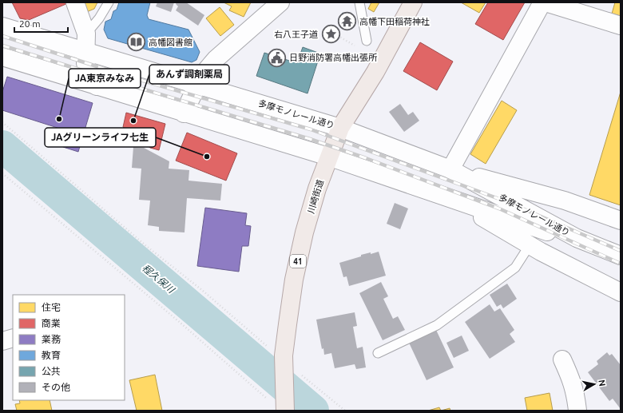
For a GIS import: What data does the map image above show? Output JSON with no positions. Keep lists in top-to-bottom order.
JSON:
{
  "streets": {
    "main road": ["多摩モノレール通り", "川崎街道", "41"]
  },
  "crossings": [
    ["多摩モノレール通り", "川崎街道"]
  ],
  "water": ["程久保川"],
  "places": {
    "temple": ["高幡下田稲荷神社"],
    "place": ["右八王子道"],
    "library": ["高幡図書館"],
    "public building": ["日野消防署高幡出張所"],
    "other": ["JA東京みなみ", "あんず調剤薬局", "JAグリーンライフ七生"]
  },
  "legend": [
    "住宅",
    "商業",
    "業務",
    "教育",
    "公共",
    "その他"
  ],
  "scale_bar": "20 m",
  "north": "right"
}
